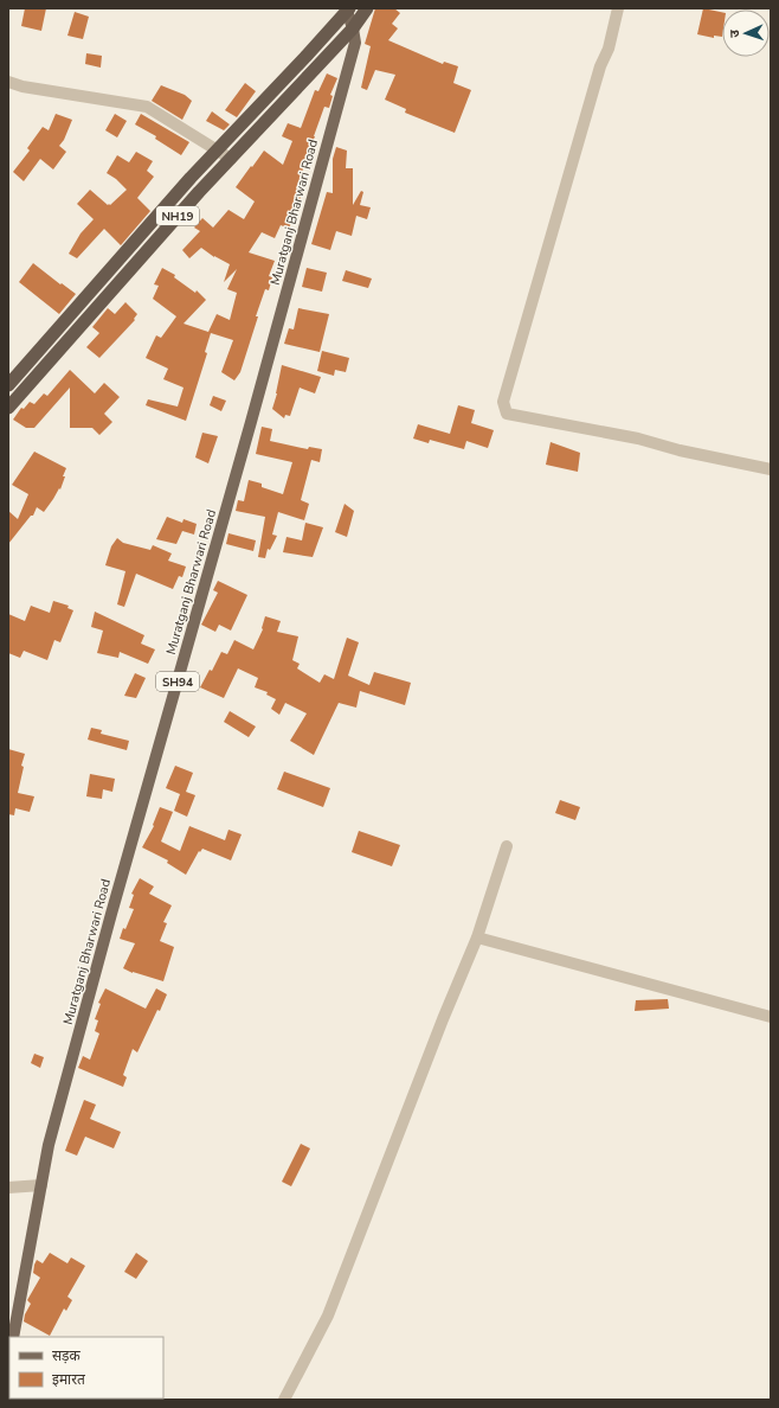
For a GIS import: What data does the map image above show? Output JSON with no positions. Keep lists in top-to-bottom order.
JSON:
{
  "streets": {
    "highway": ["NH19"],
    "main road": ["Muratganj Bharwari Road", "SH94"]
  },
  "crossings": [
    ["Muratganj Bharwari Road", "NH19"]
  ],
  "legend": ["सड़क", "इमारत"],
  "north": "left"
}
